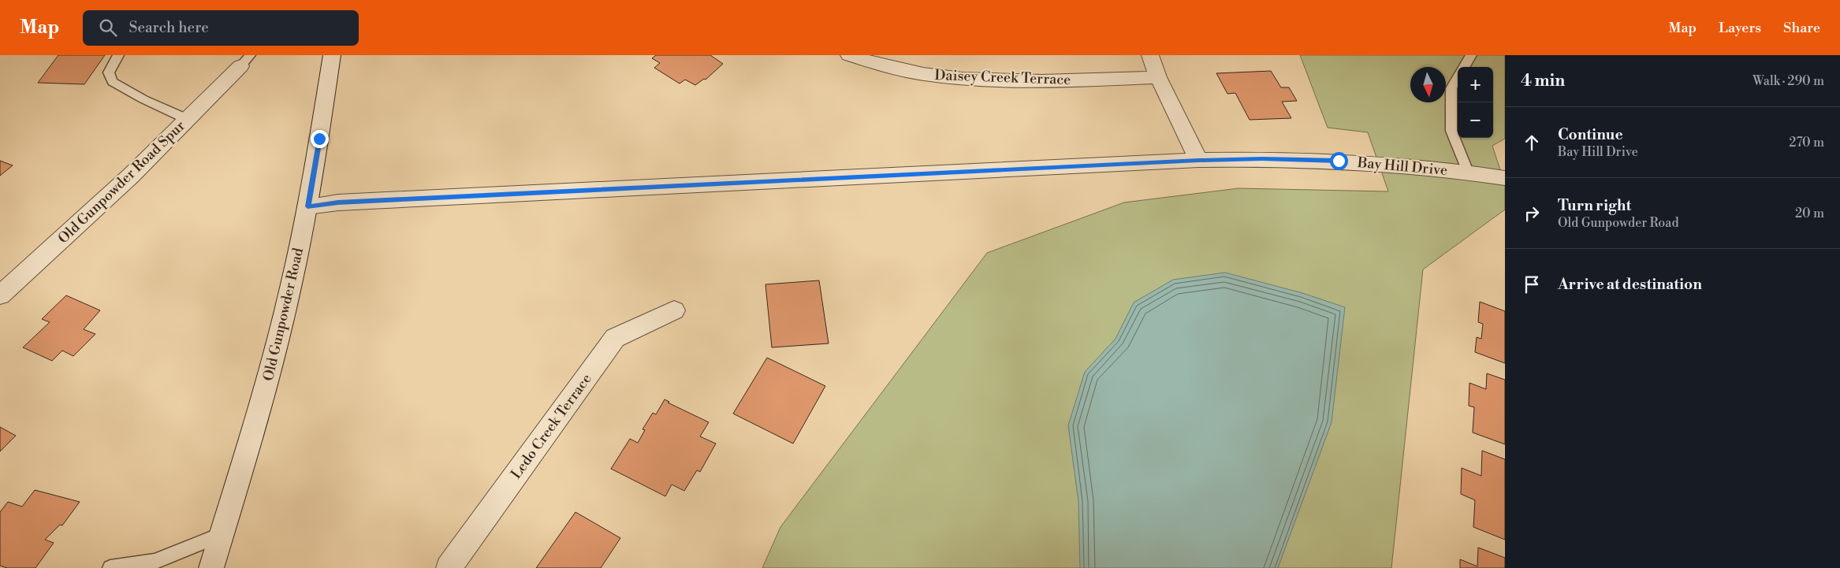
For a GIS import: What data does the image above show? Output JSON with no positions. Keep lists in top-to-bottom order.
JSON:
{
  "streets": {
    "street": [
      "Daisey Creek Terrace",
      "Bay Hill Drive",
      "Old Gunpowder Road Spur",
      "Old Gunpowder Road",
      "Ledo Creek Terrace"
    ]
  },
  "crossings": [
    ["Bay Hill Drive", "Old Gunpowder Road"]
  ],
  "north": "bottom",
  "page": {
    "header": "Map",
    "search": "Search here",
    "nav": ["Map", "Layers", "Share"],
    "heading": ["4 min", "Walk · 290 m"],
    "map_buttons": ["+", "−"],
    "list": [
      ["Continue", "Bay Hill Drive", "270 m"],
      ["Turn right", "Old Gunpowder Road", "20 m"],
      "Arrive at destination"
    ]
  }
}
